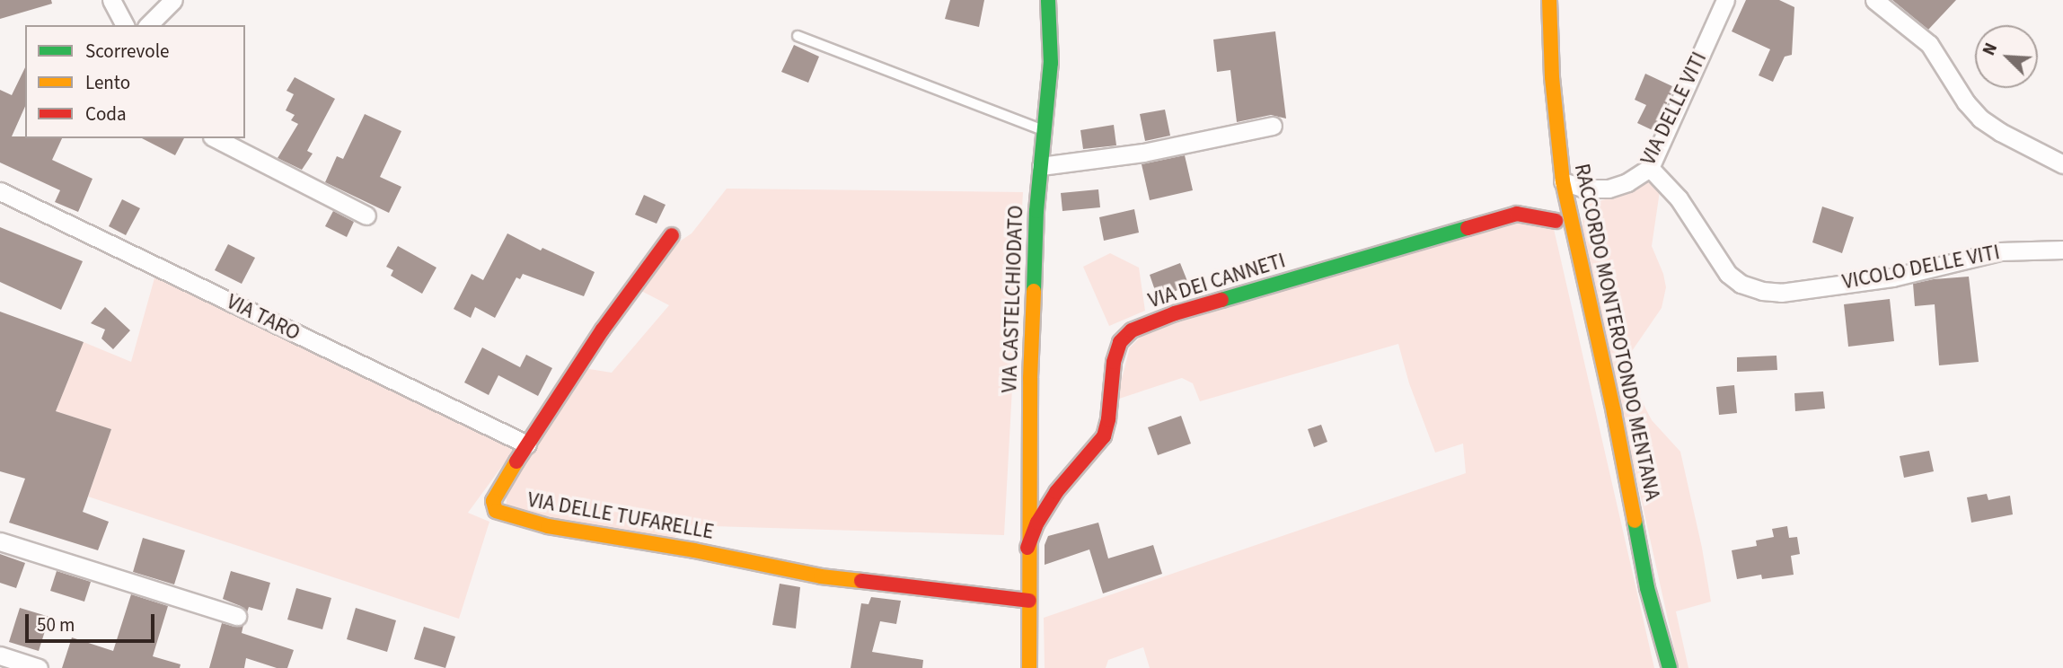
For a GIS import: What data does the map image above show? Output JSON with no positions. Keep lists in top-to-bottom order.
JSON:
{
  "streets": {
    "street": [
      "VIA DELLE VITI",
      "VICOLO DELLE VITI",
      "VIA DEI CANNETI",
      "VIA CASTELCHIODATO",
      "VIA TARO",
      "RACCORDO MONTEROTONDO MENTANA",
      "VIA DELLE TUFARELLE"
    ]
  },
  "crossings": [
    ["VIA DELLE VITI", "VICOLO DELLE VITI"],
    ["VIA DELLE VITI", "RACCORDO MONTEROTONDO MENTANA"],
    ["VIA DEI CANNETI", "VIA CASTELCHIODATO"],
    ["VIA CASTELCHIODATO", "VIA DELLE TUFARELLE"],
    ["VIA TARO", "VIA DELLE TUFARELLE"]
  ],
  "legend": ["Scorrevole", "Lento", "Coda"],
  "scale_bar": "50 m",
  "north": "top left"
}
